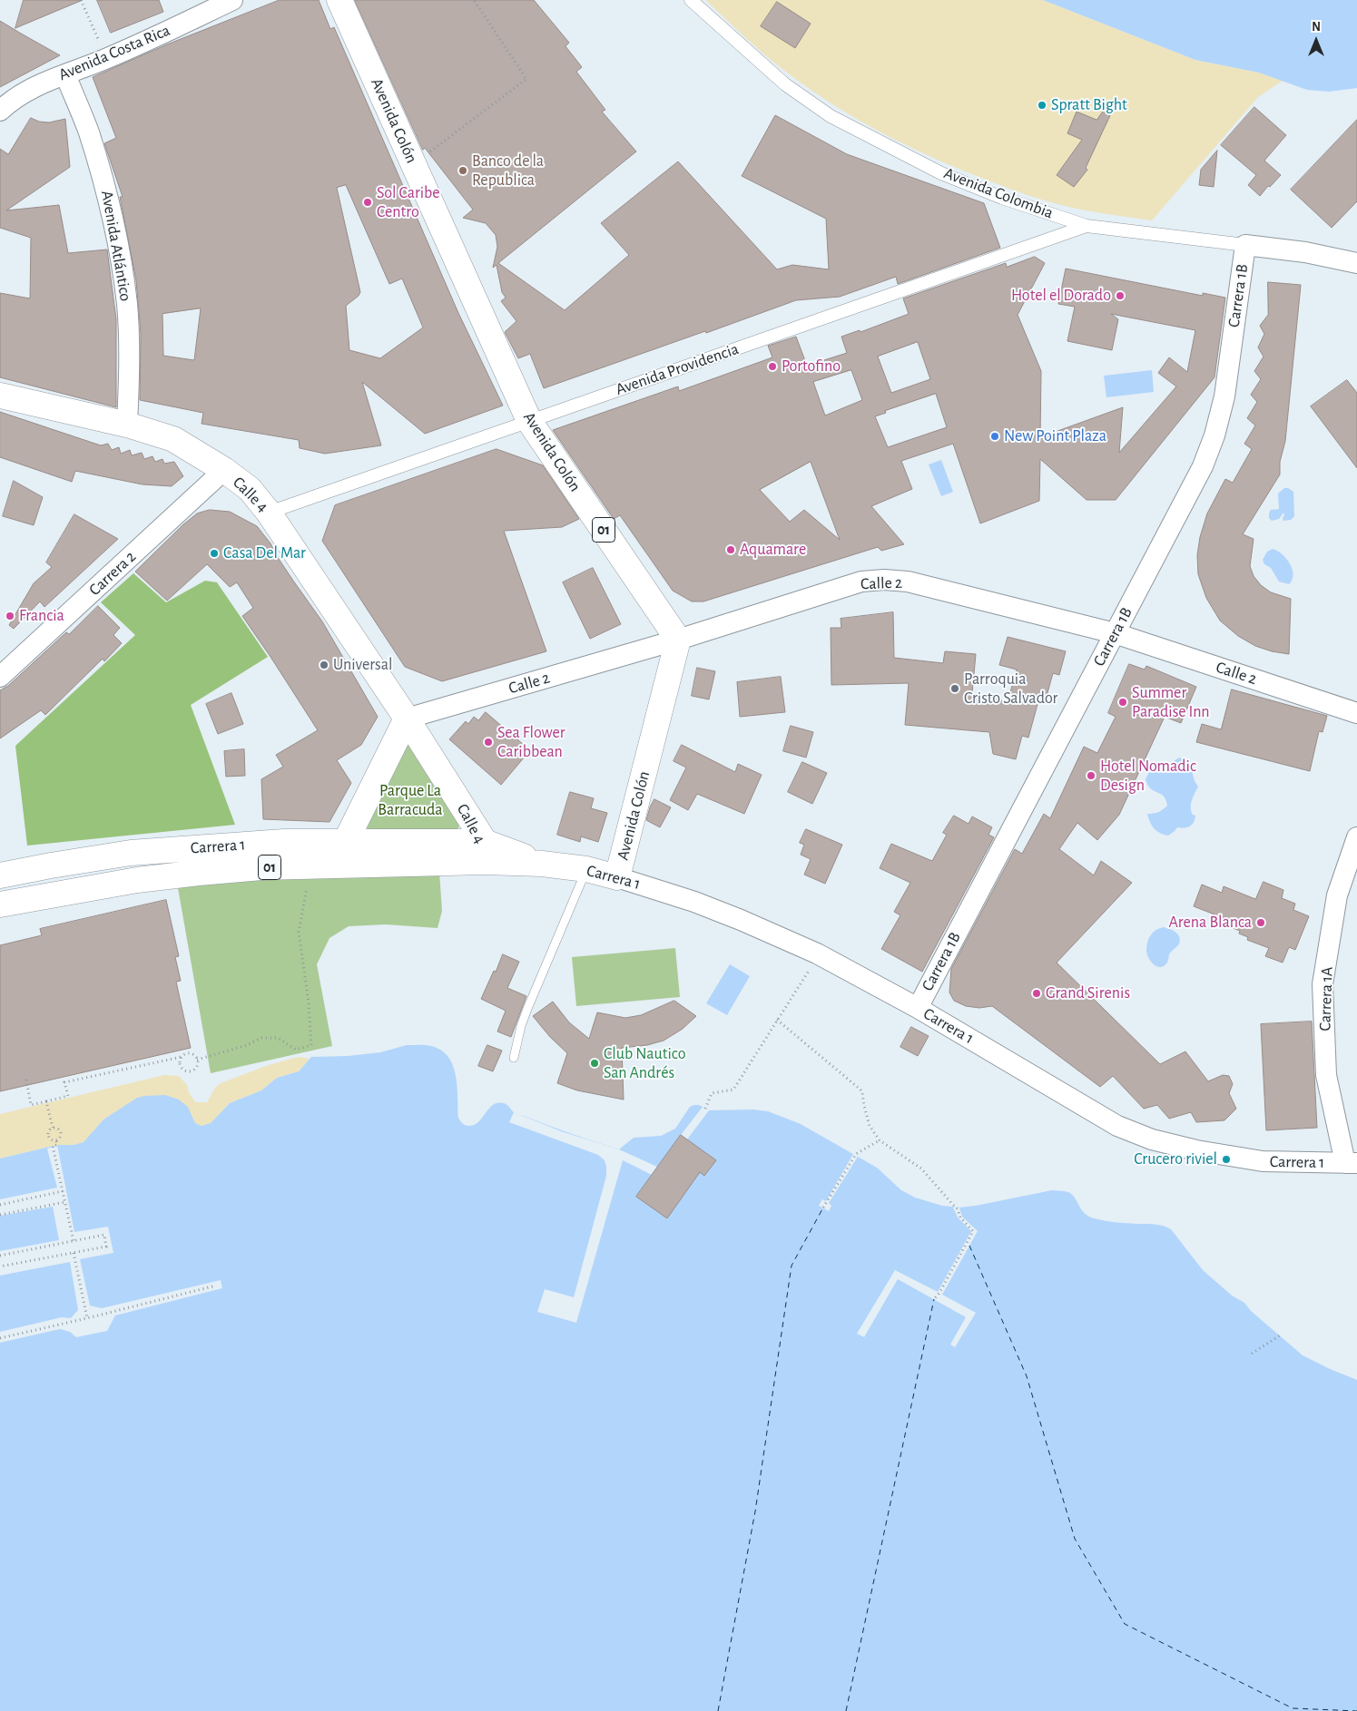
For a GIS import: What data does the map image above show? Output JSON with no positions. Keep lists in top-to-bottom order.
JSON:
{
  "streets": {
    "main road": [
      "Avenida Colón",
      "Calle 4",
      "01",
      "Carrera 1"
    ],
    "street": [
      "Avenida Costa Rica",
      "Avenida Colombia",
      "Avenida Atlántico",
      "Carrera 1B",
      "Avenida Providencia",
      "Carrera 2",
      "Calle 2",
      "Carrera 1A"
    ]
  },
  "crossings": [
    ["Avenida Costa Rica", "Avenida Atlántico"],
    ["Avenida Colón", "Avenida Providencia"],
    ["Avenida Colón", "Calle 2"],
    ["Avenida Colón", "Carrera 1"],
    ["Avenida Colombia", "Carrera 1B"],
    ["Avenida Colombia", "Avenida Providencia"],
    ["Avenida Atlántico", "Calle 4"],
    ["Carrera 1B", "Calle 2"],
    ["Carrera 1B", "Carrera 1"],
    ["Avenida Providencia", "Calle 4"],
    ["Calle 4", "Carrera 2"],
    ["Calle 4", "Calle 2"],
    ["Calle 4", "Carrera 1"],
    ["Carrera 1", "Carrera 1A"]
  ],
  "parks": ["Parque La Barracuda"],
  "places": [
    "Spratt Bight",
    "Banco de la Republica",
    "Sol Caribe Centro",
    "Hotel el Dorado",
    "Portofino",
    "New Point Plaza",
    "Aquamare",
    "Casa Del Mar",
    "Francia",
    "Universal",
    "Parroquia Cristo Salvador",
    "Summer Paradise Inn",
    "Sea Flower Caribbean",
    "Hotel Nomadic Design",
    "Arena Blanca",
    "Grand Sirenis",
    "Club Nautico San Andrés",
    "Crucero riviel"
  ],
  "north": "top"
}
